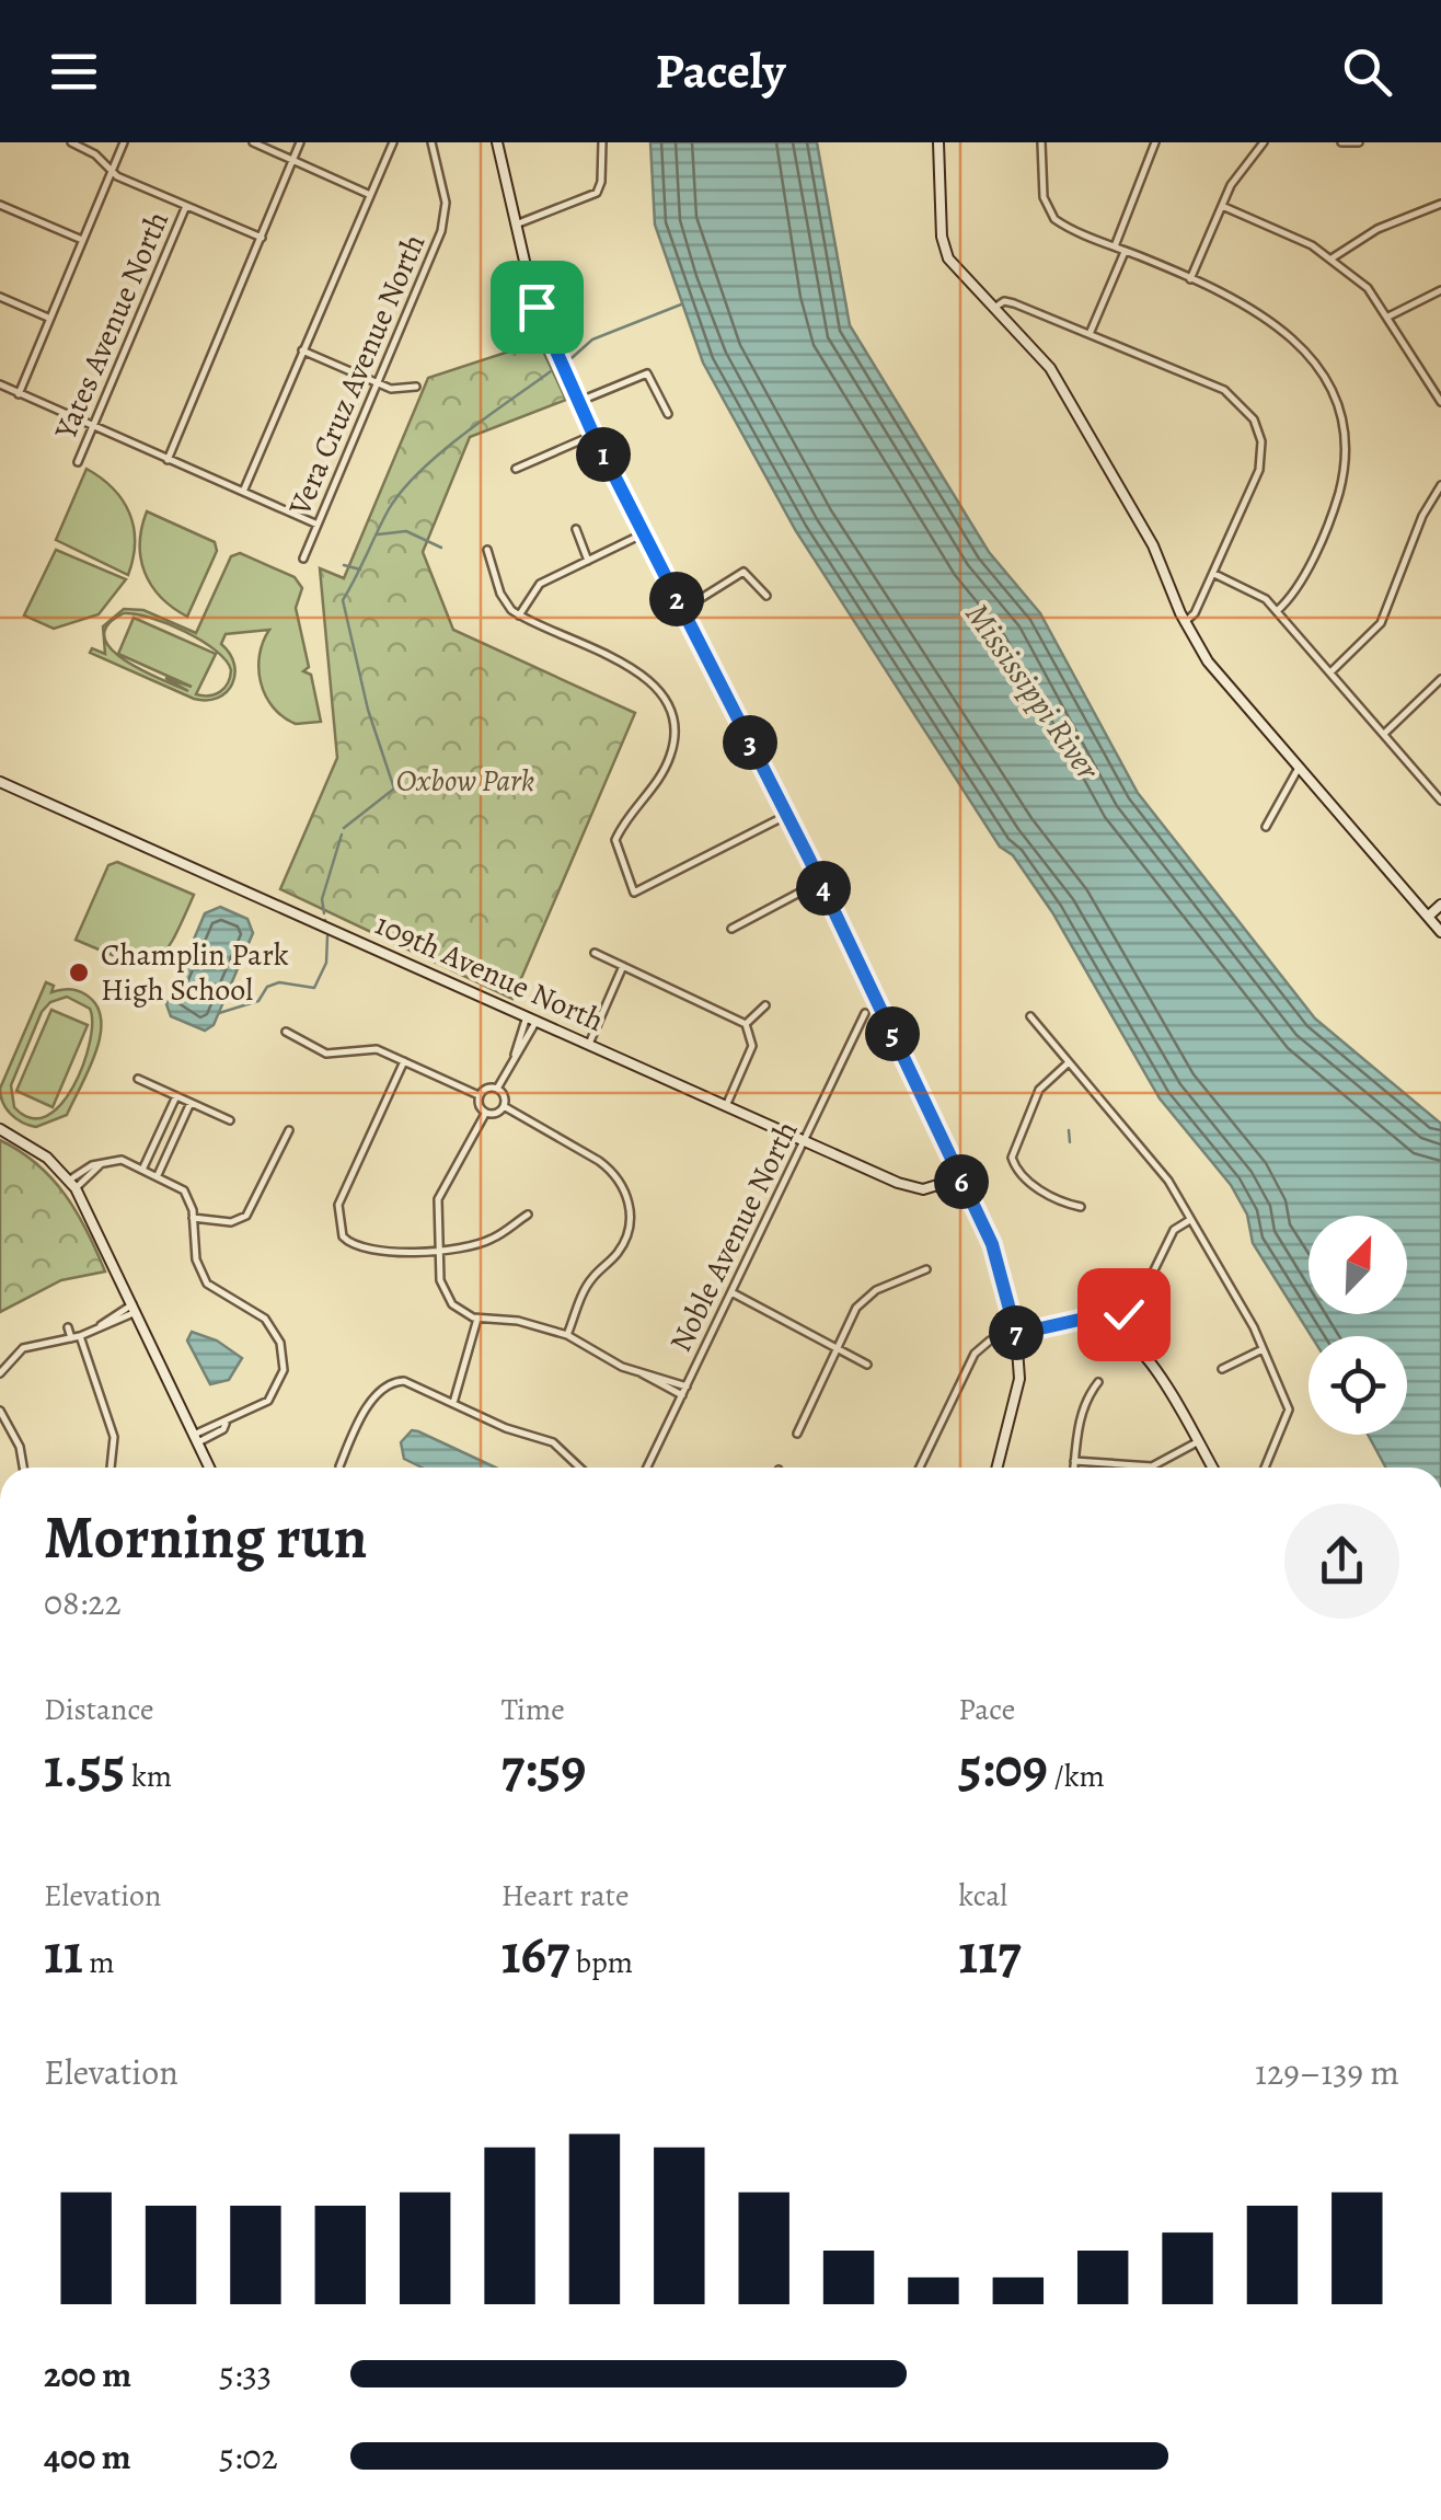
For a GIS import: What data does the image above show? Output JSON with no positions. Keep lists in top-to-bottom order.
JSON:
{
  "streets": {
    "street": [
      "Yates Avenue North",
      "Vera Cruz Avenue North",
      "109th Avenue North",
      "Noble Avenue North"
    ]
  },
  "crossings": [
    ["109th Avenue North", "Noble Avenue North"]
  ],
  "water": ["Mississippi River"],
  "parks": ["Oxbow Park"],
  "places": ["Champlin Park High School"],
  "north": "top right",
  "page": {
    "header": "Pacely",
    "pins": [
      "1",
      "2",
      "3",
      "4",
      "5",
      "6",
      "7"
    ],
    "heading": ["Morning run", "08:22"],
    "stats": [
      ["Distance", "1.55 km"],
      ["Time", "7:59"],
      ["Pace", "5:09 /km"],
      ["Elevation", "11 m"],
      ["Heart rate", "167 bpm"],
      ["kcal", "117"]
    ],
    "chart": ["Elevation", "129–139 m"],
    "list": [
      {
        "name": "200 m",
        "note": "5:33"
      },
      {
        "name": "400 m",
        "note": "5:02"
      }
    ]
  }
}
